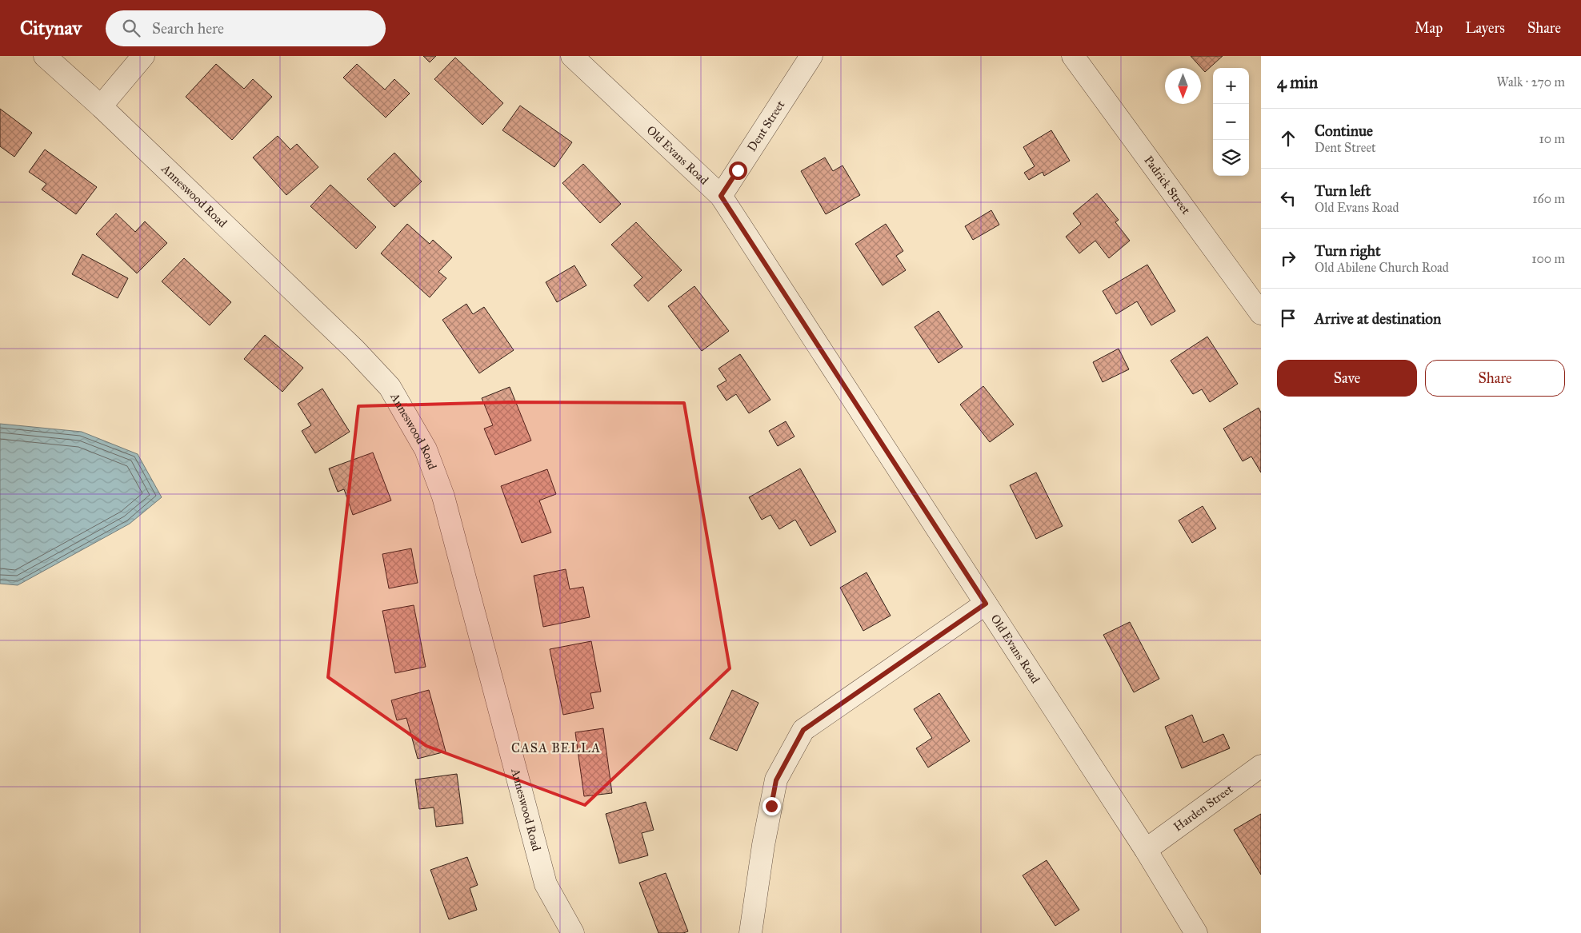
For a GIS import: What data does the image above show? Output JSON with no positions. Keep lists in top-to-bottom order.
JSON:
{
  "streets": {
    "street": [
      "Dent Street",
      "Old Evans Road",
      "Padrick Street",
      "Anneswood Road",
      "Harden Street"
    ]
  },
  "crossings": [
    ["Dent Street", "Old Evans Road"],
    ["Old Evans Road", "Harden Street"]
  ],
  "districts": ["CASA BELLA"],
  "north": "bottom",
  "page": {
    "header": "Citynav",
    "search": "Search here",
    "nav": ["Map", "Layers", "Share"],
    "heading": ["4 min", "Walk · 270 m"],
    "map_buttons": ["+", "−"],
    "list": [
      ["Continue", "Dent Street", "10 m"],
      ["Turn left", "Old Evans Road", "160 m"],
      ["Turn right", "Old Abilene Church Road", "100 m"],
      "Arrive at destination"
    ],
    "buttons": ["Save", "Share"]
  }
}
